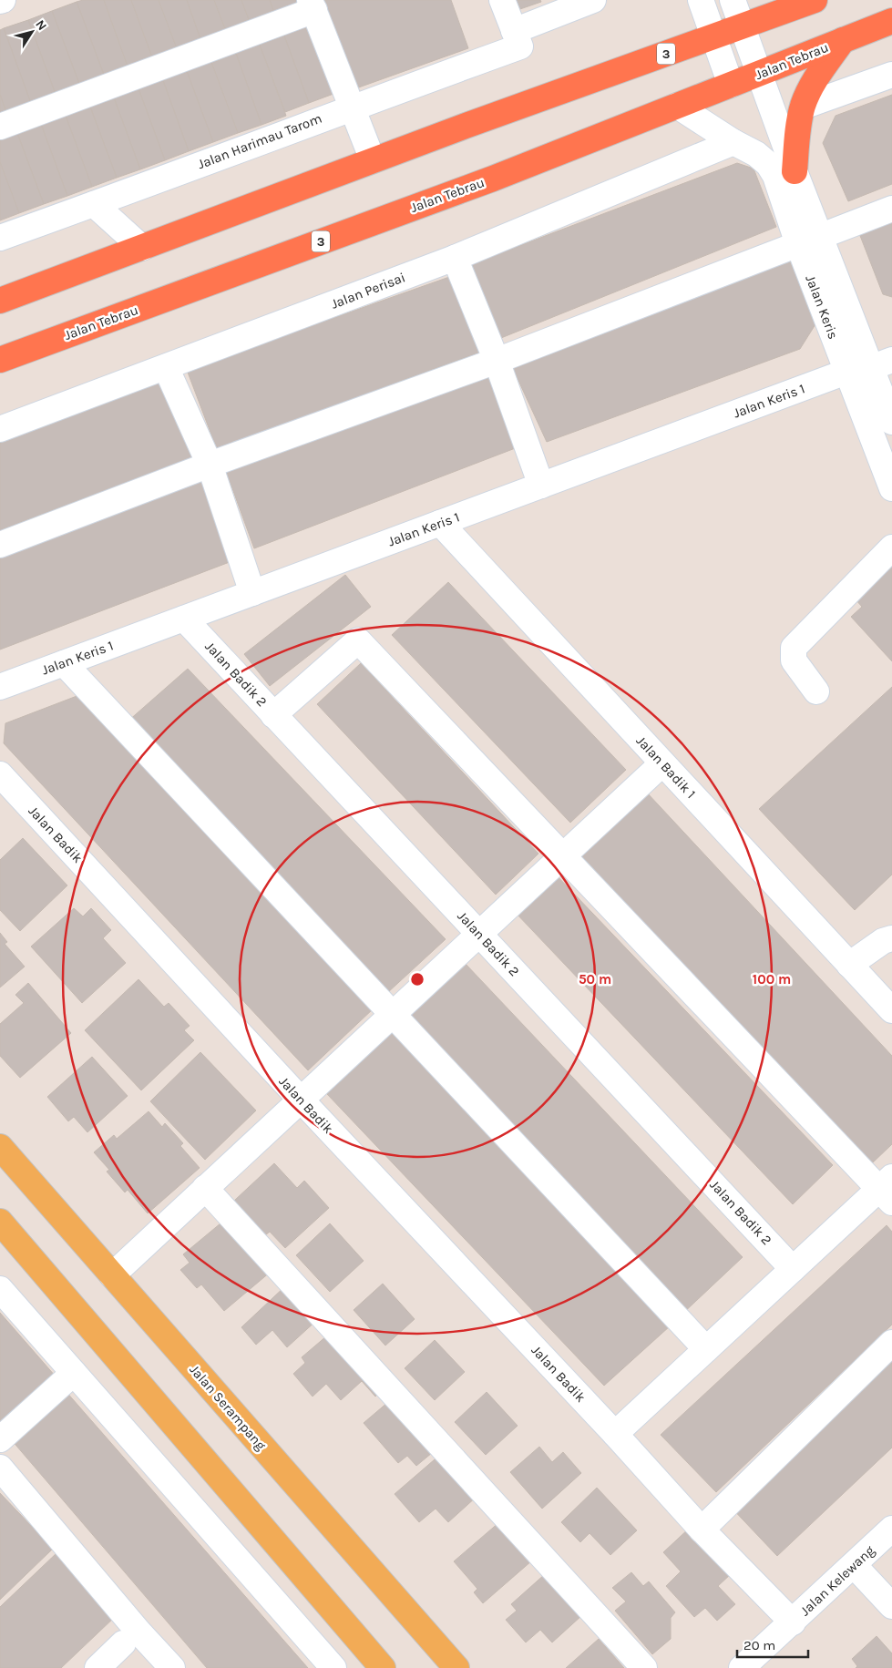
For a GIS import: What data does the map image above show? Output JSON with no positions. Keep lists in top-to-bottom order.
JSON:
{
  "streets": {
    "highway": ["3", "Jalan Tebrau"],
    "main road": ["Jalan Serampang"],
    "street": [
      "Jalan Harimau Tarom",
      "Jalan Perisai",
      "Jalan Keris",
      "Jalan Keris 1",
      "Jalan Badik 2",
      "Jalan Badik 1",
      "Jalan Badik",
      "Jalan Kelewang"
    ]
  },
  "crossings": [
    ["3", "Jalan Keris"],
    ["Jalan Tebrau", "Jalan Keris"],
    ["Jalan Perisai", "Jalan Keris"],
    ["Jalan Keris", "Jalan Keris 1"],
    ["Jalan Keris 1", "Jalan Badik 2"],
    ["Jalan Keris 1", "Jalan Badik 1"],
    ["Jalan Badik", "Jalan Kelewang"]
  ],
  "scale_bar": "20 m",
  "north": "top right",
  "rings": ["50 m", "100 m"]
}
